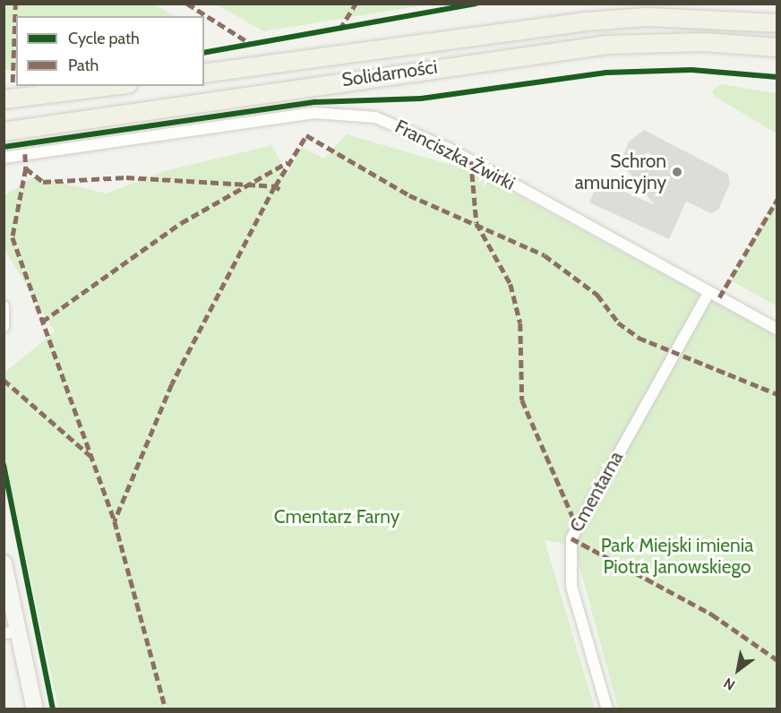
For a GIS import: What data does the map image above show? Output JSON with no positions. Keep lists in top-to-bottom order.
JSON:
{
  "streets": {
    "main road": ["Solidarności"],
    "street": ["Franciszka Żwirki", "Cmentarna"]
  },
  "crossings": [
    ["Franciszka Żwirki", "Cmentarna"]
  ],
  "parks": ["Cmentarz Farny", "Park Miejski imienia Piotra Janowskiego"],
  "places": ["Schron amunicyjny"],
  "legend": ["Cycle path", "Path"],
  "north": "bottom left"
}
